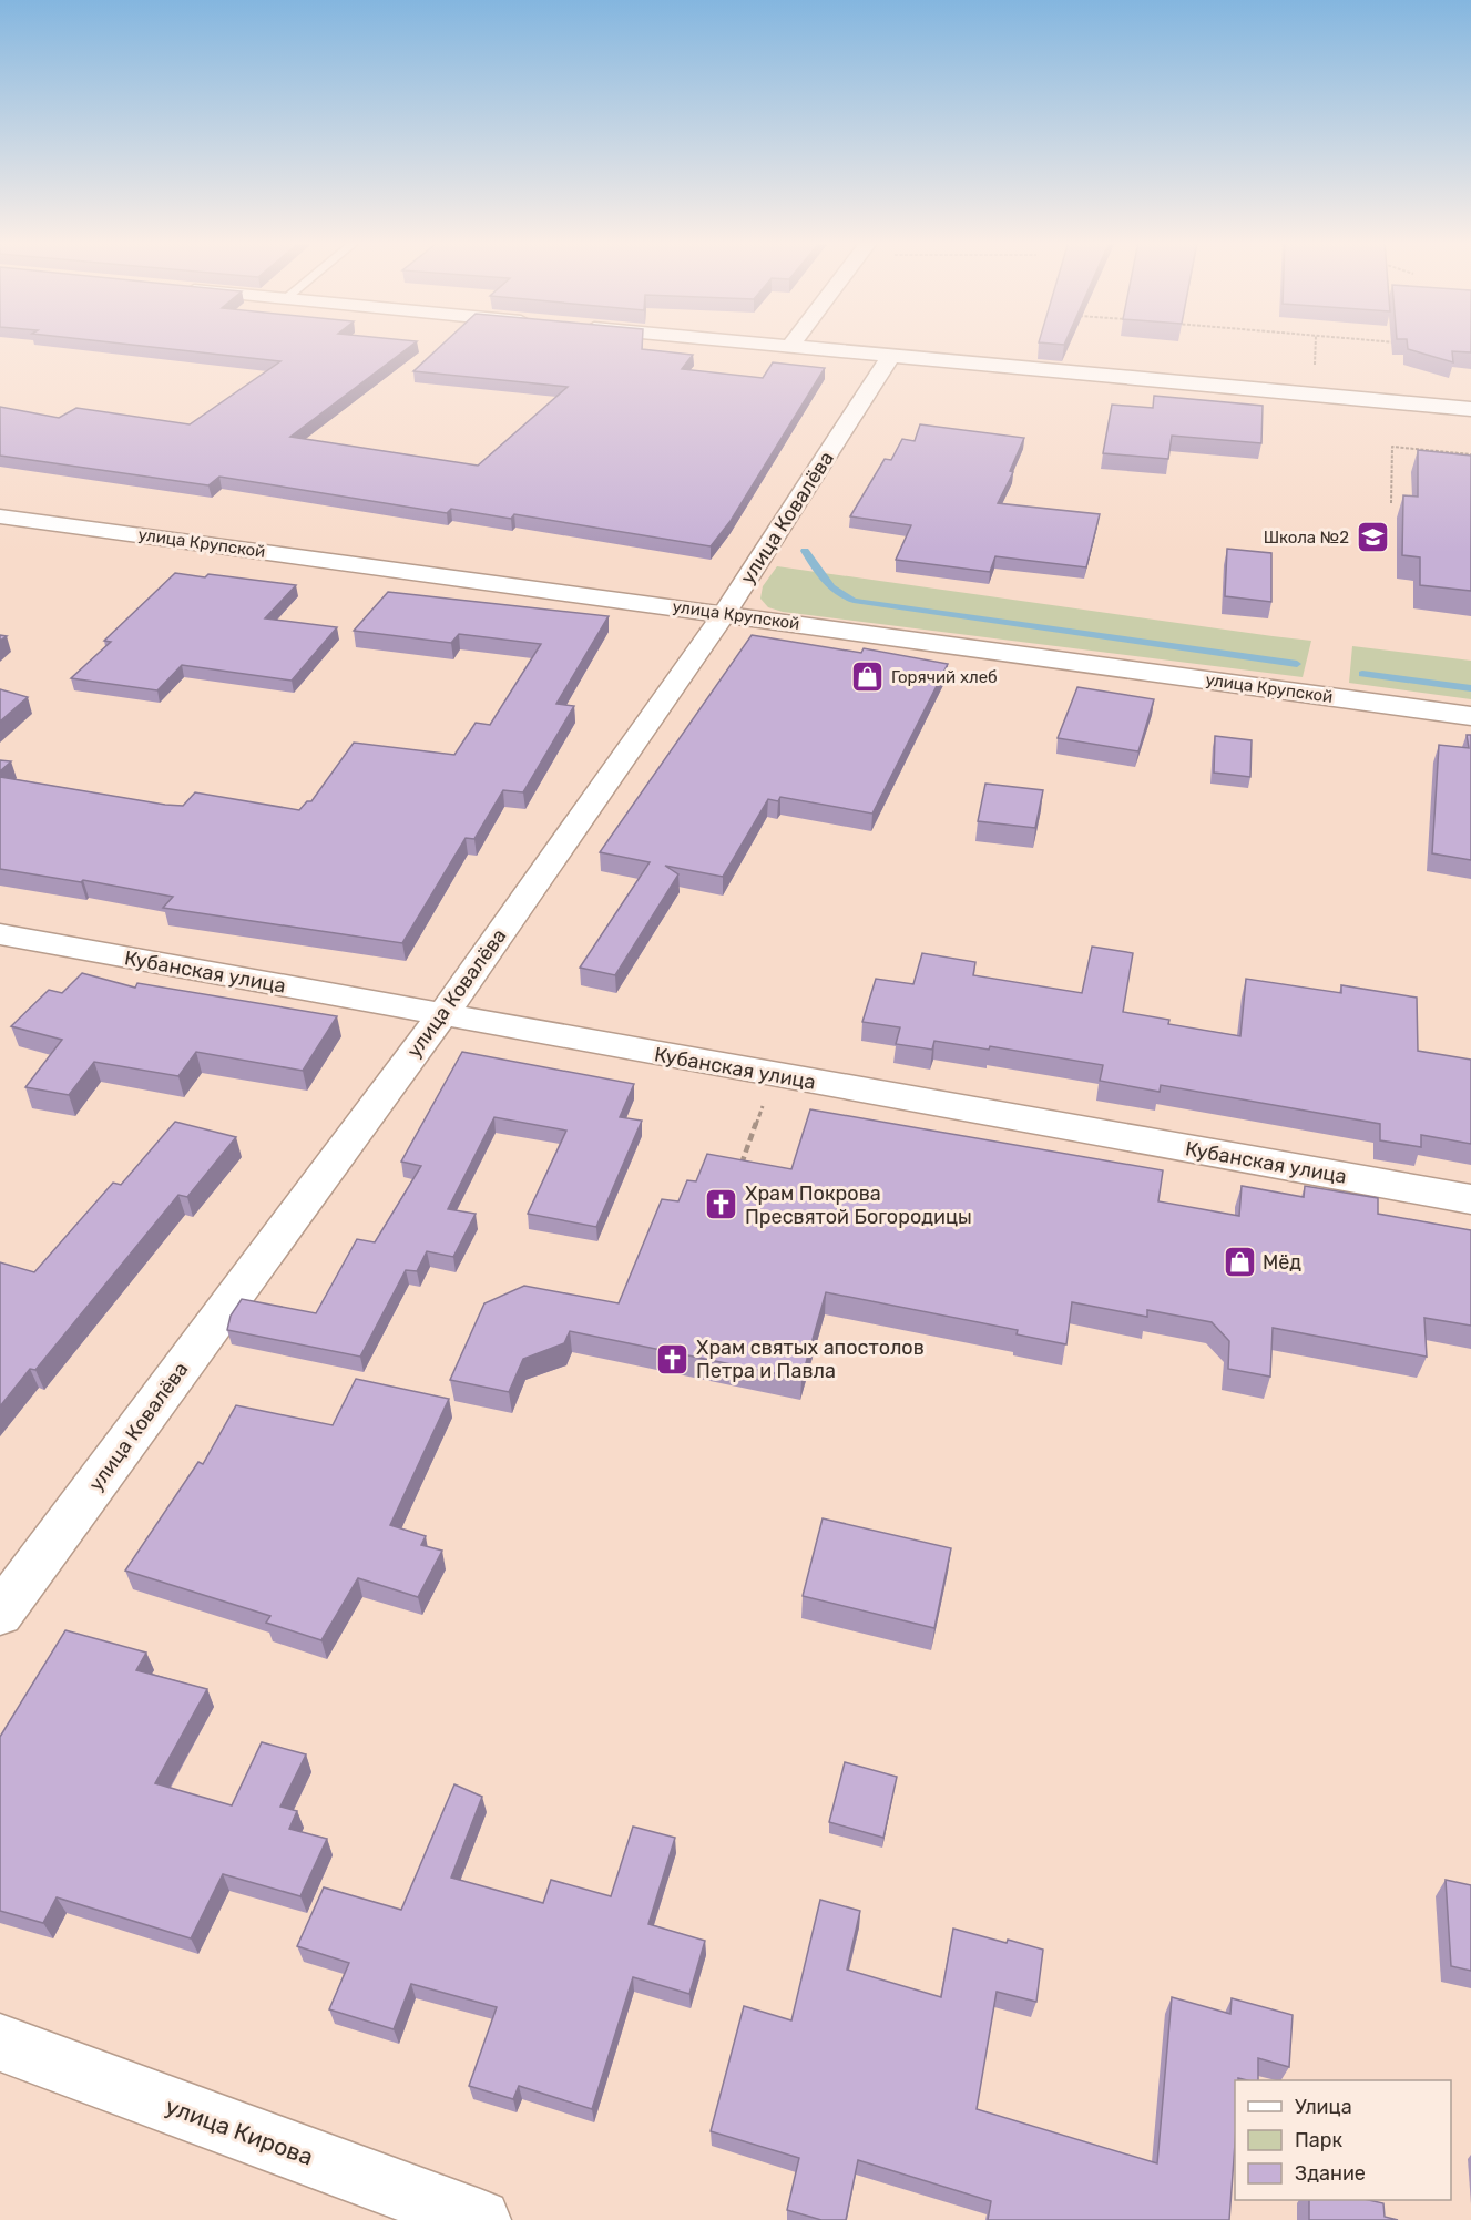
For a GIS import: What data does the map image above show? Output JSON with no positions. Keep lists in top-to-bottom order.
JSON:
{
  "streets": {
    "street": [
      "улица Ковалёва",
      "улица Крупской",
      "Кубанская улица",
      "улица Кирова"
    ]
  },
  "crossings": [
    ["улица Ковалёва", "улица Крупской"],
    ["улица Ковалёва", "Кубанская улица"]
  ],
  "places": {
    "school or university": ["Школа №2"],
    "shop": ["Горячий хлеб", "Мёд"],
    "church": ["Храм Покрова Пресвятой Богородицы", "Храм святых апостолов Петра и Павла"]
  },
  "legend": ["Улица", "Парк", "Здание"]
}
